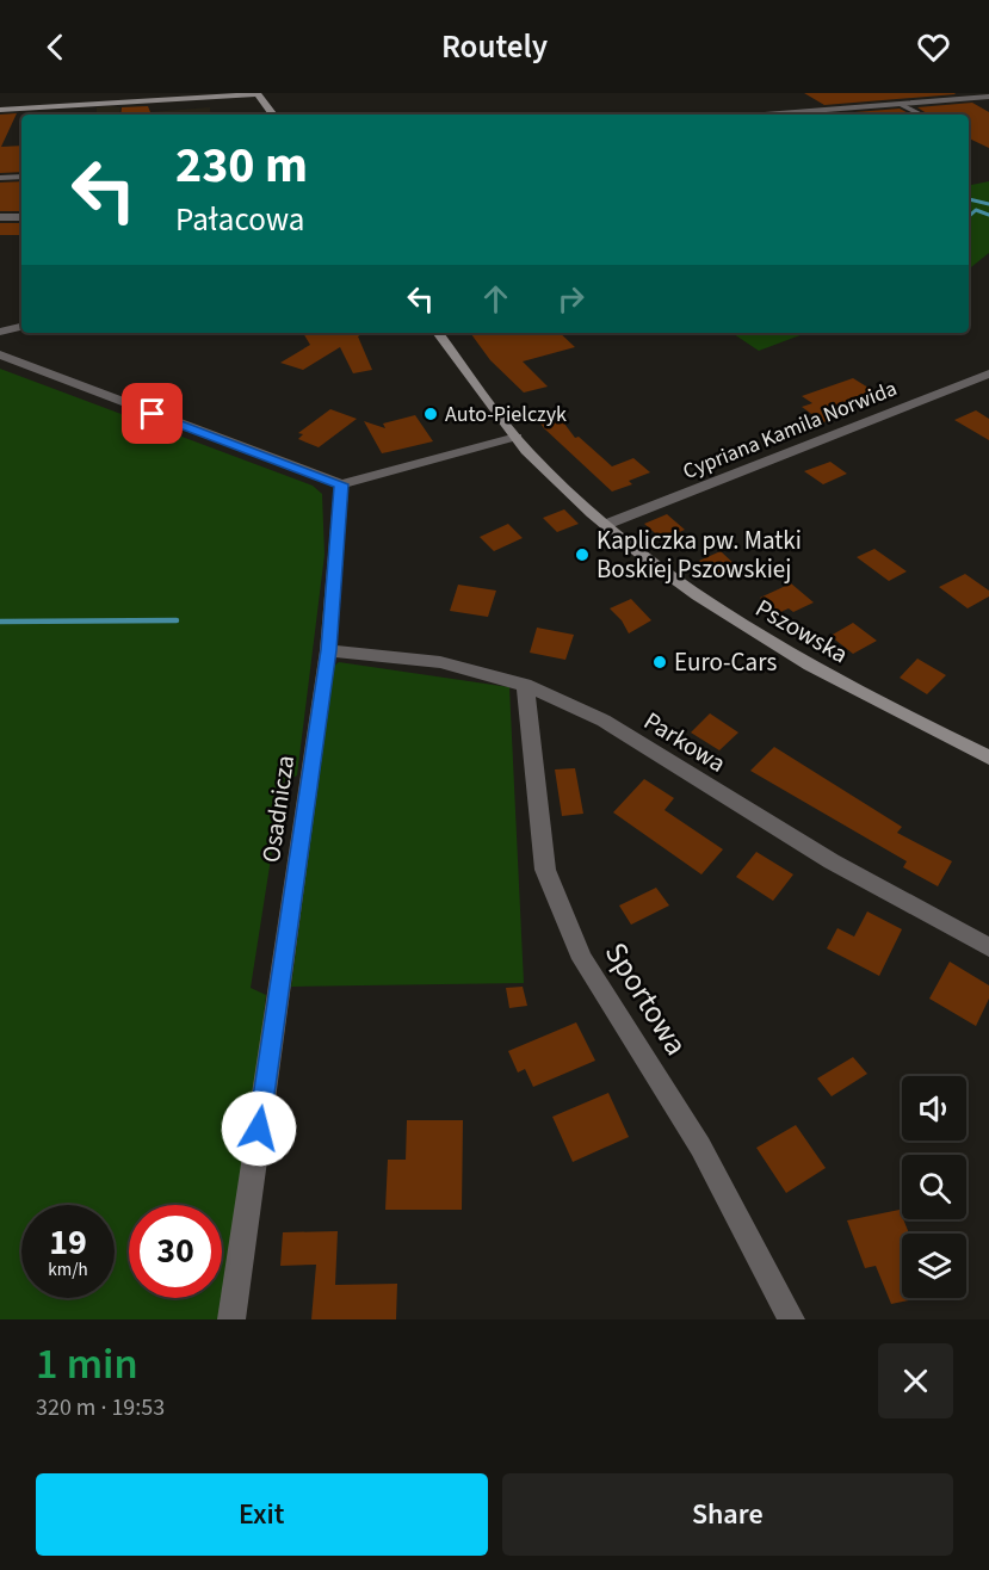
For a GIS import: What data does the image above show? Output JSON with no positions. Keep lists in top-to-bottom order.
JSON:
{
  "streets": {
    "main road": ["Pszowska"],
    "street": [
      "Cypriana Kamila Norwida",
      "Parkowa",
      "Osadnicza",
      "Sportowa"
    ]
  },
  "crossings": [
    ["Cypriana Kamila Norwida", "Pszowska"],
    ["Parkowa", "Osadnicza"],
    ["Parkowa", "Sportowa"]
  ],
  "places": ["Auto-Pielczyk", "Kapliczka pw. Matki Boskiej Pszowskiej", "Euro-Cars"],
  "page": {
    "header": "Routely",
    "turn": ["230 m", "Pałacowa"],
    "speed": "19 km/h",
    "limit": "30",
    "heading": ["1 min", "320 m · 19:53"],
    "buttons": ["Exit", "Share"]
  }
}
